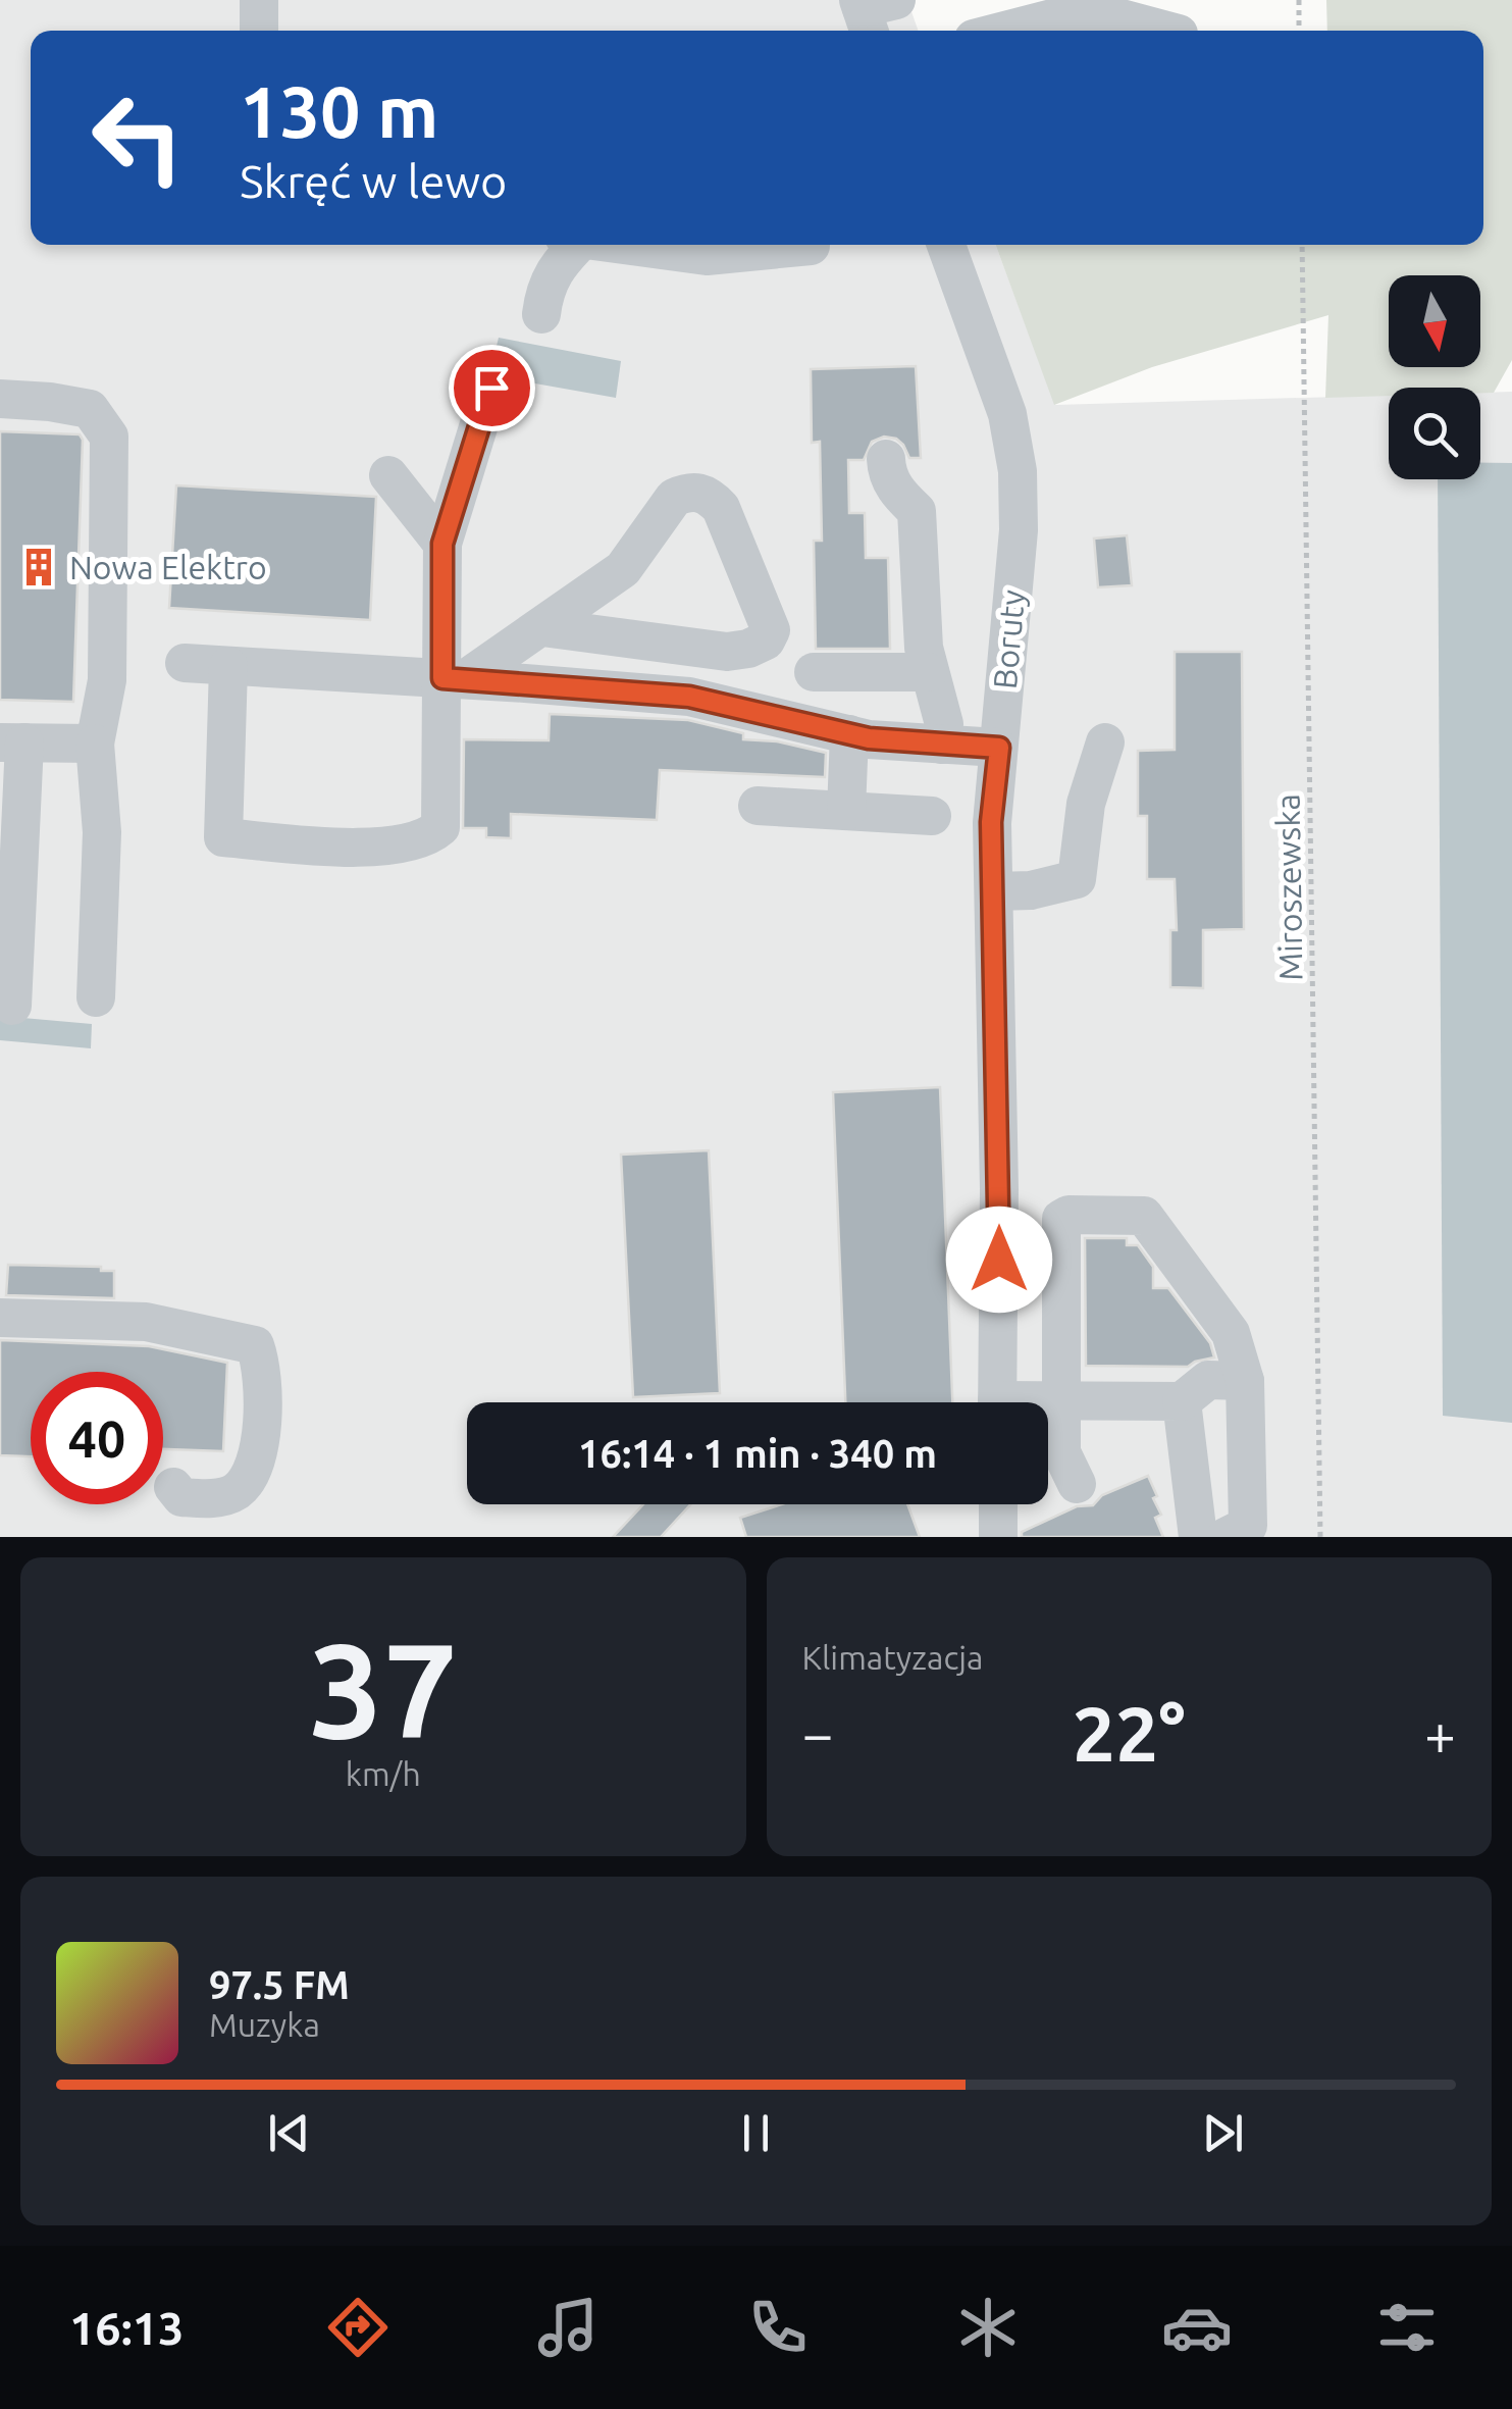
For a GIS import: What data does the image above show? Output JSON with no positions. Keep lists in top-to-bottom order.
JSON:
{
  "streets": {
    "street": ["Boruty"],
    "path": ["Miroszewska"]
  },
  "places": {
    "building": ["Nowa Elektro"]
  },
  "north": "bottom",
  "page": {
    "turn": ["130 m", "Skręć w lewo"],
    "limit": "40",
    "trip": "16:14 · 1 min · 340 m",
    "tile": [
      ["37", "km/h"],
      "Klimatyzacja"
    ],
    "heat": ["−", "22°", "+"],
    "song": ["97.5 FM", "Muzyka"],
    "tabs": "16:13"
  }
}
